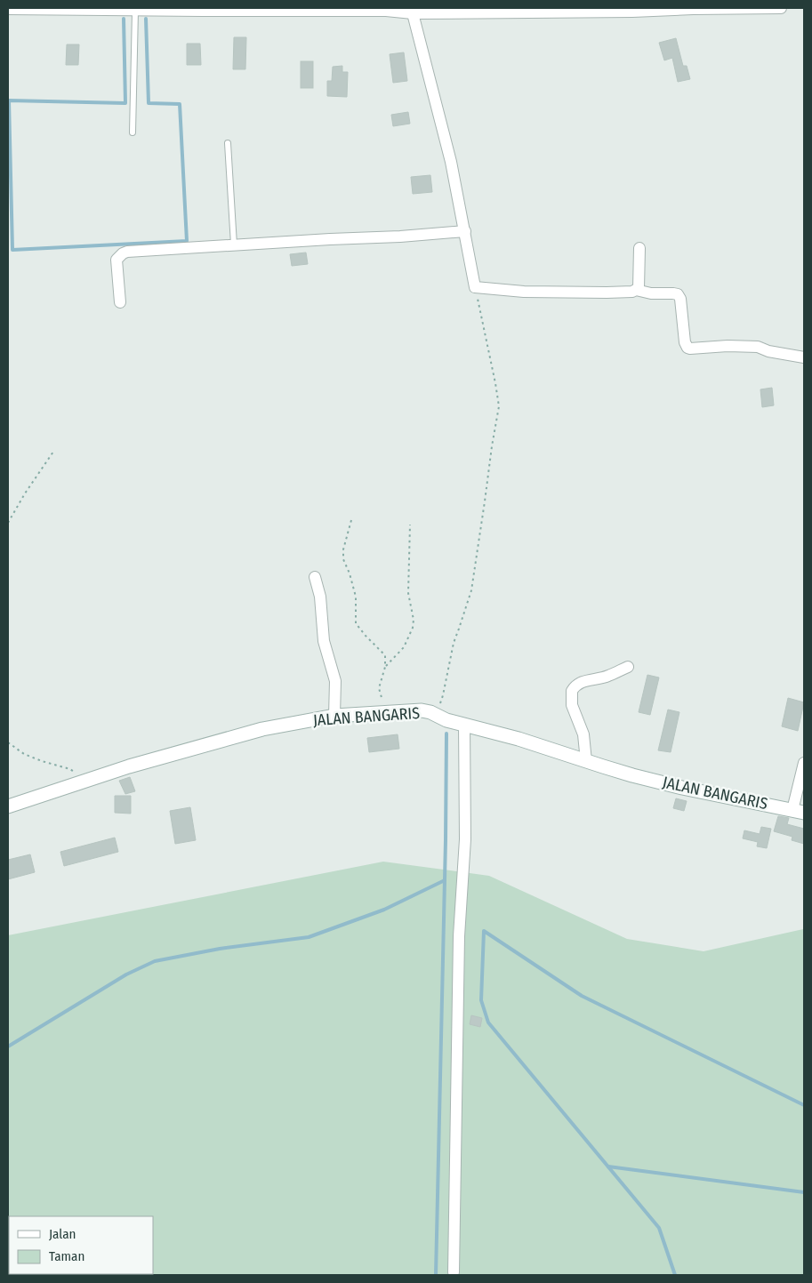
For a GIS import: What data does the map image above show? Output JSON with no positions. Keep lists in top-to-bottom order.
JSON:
{
  "streets": {
    "street": ["JALAN BANGARIS"]
  },
  "legend": ["Jalan", "Taman"]
}
